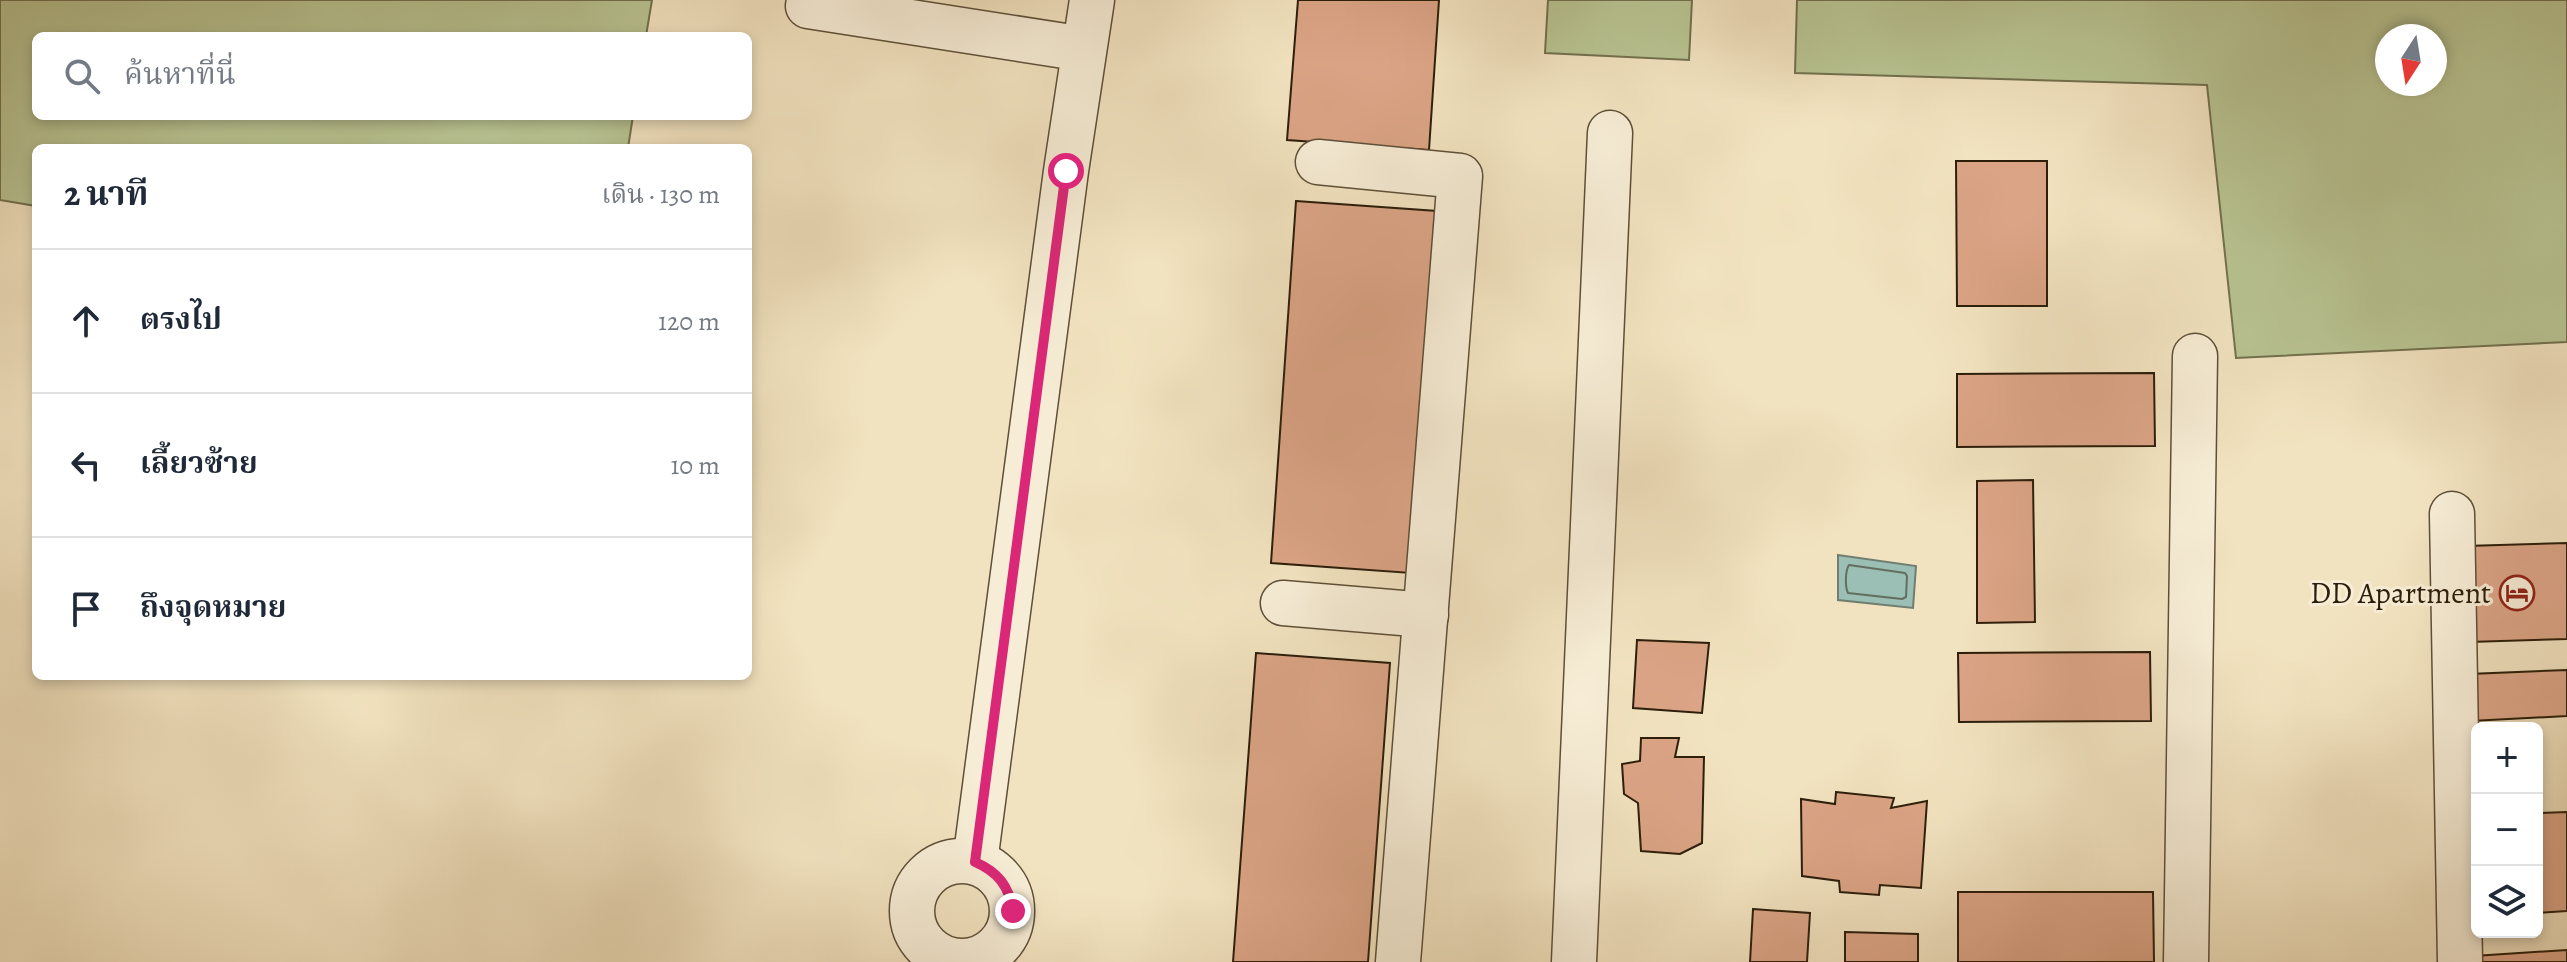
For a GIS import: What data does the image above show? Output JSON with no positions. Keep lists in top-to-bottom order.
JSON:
{
  "places": {
    "hotel": ["DD Apartment"]
  },
  "north": "bottom",
  "page": {
    "search": "ค้นหาที่นี่",
    "heading": ["2 นาที", "เดิน · 130 m"],
    "list": [
      ["ตรงไป", "120 m"],
      ["เลี้ยวซ้าย", "10 m"],
      "ถึงจุดหมาย"
    ],
    "map_buttons": ["+", "−"]
  }
}
